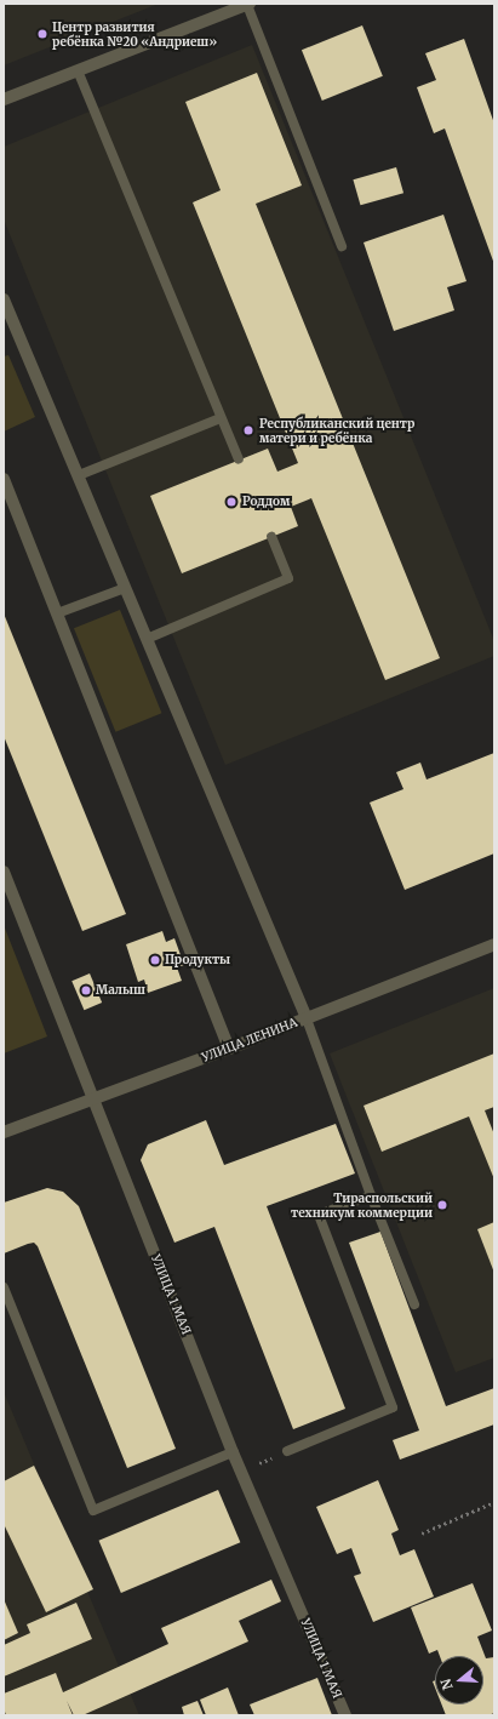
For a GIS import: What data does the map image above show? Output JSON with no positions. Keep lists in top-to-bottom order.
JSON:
{
  "streets": {
    "street": ["УЛИЦА ЛЕНИНА", "УЛИЦА 1 МАЯ"]
  },
  "crossings": [
    ["УЛИЦА ЛЕНИНА", "УЛИЦА 1 МАЯ"]
  ],
  "places": [
    "Центр развития ребёнка №20 «Андриеш»",
    "Республиканский центр матери и ребёнка",
    "Роддом",
    "Продукты",
    "Малыш",
    "Тираспольский техникум коммерции"
  ],
  "north": "left"
}
